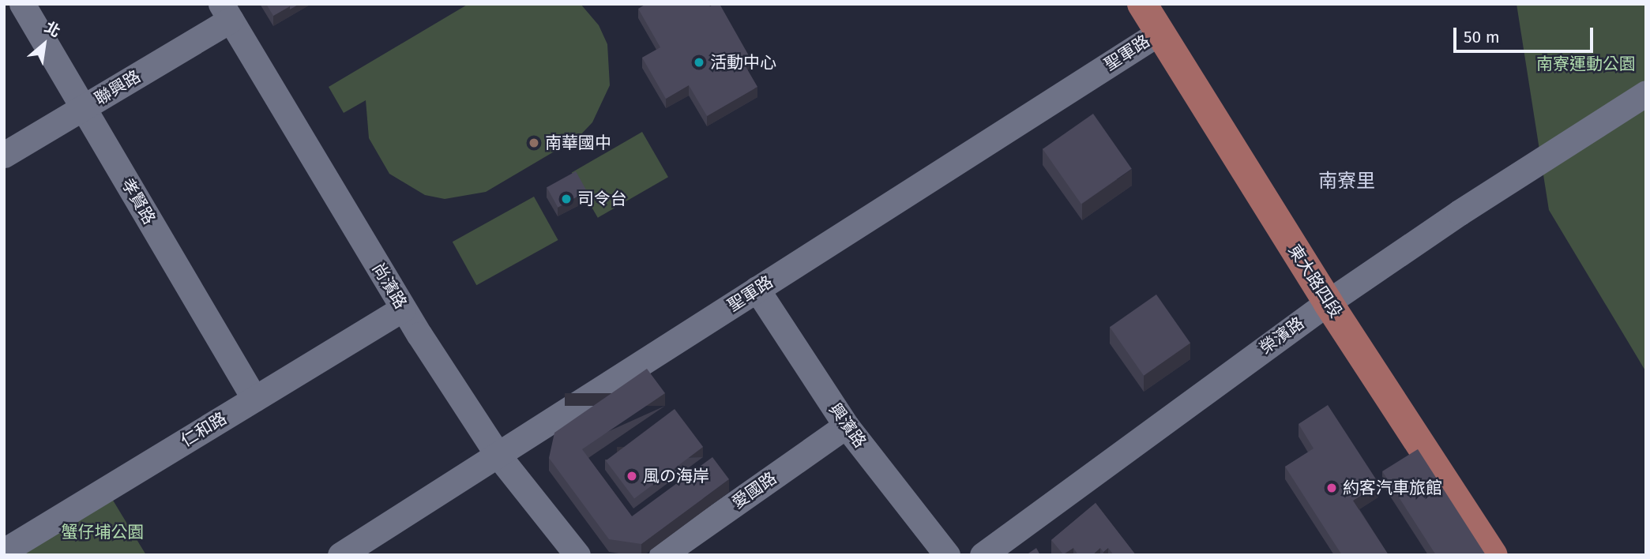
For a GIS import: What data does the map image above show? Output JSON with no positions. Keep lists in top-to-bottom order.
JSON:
{
  "streets": {
    "main road": ["東大路四段"],
    "street": [
      "聖軍路",
      "聯興路",
      "孝賢路",
      "尚濱路",
      "榮濱路",
      "興濱路",
      "仁和路",
      "愛國路"
    ]
  },
  "crossings": [
    ["聖軍路", "東大路四段"],
    ["聖軍路", "尚濱路"],
    ["聖軍路", "興濱路"],
    ["聯興路", "孝賢路"],
    ["聯興路", "尚濱路"],
    ["孝賢路", "仁和路"],
    ["東大路四段", "榮濱路"],
    ["尚濱路", "仁和路"],
    ["興濱路", "愛國路"]
  ],
  "districts": ["南寮里"],
  "parks": ["南寮運動公園", "蟹仔埔公園"],
  "places": [
    "活動中心",
    "南華國中",
    "司令台",
    "風の海岸",
    "約客汽車旅館"
  ],
  "scale_bar": "50 m",
  "north": "top right"
}
